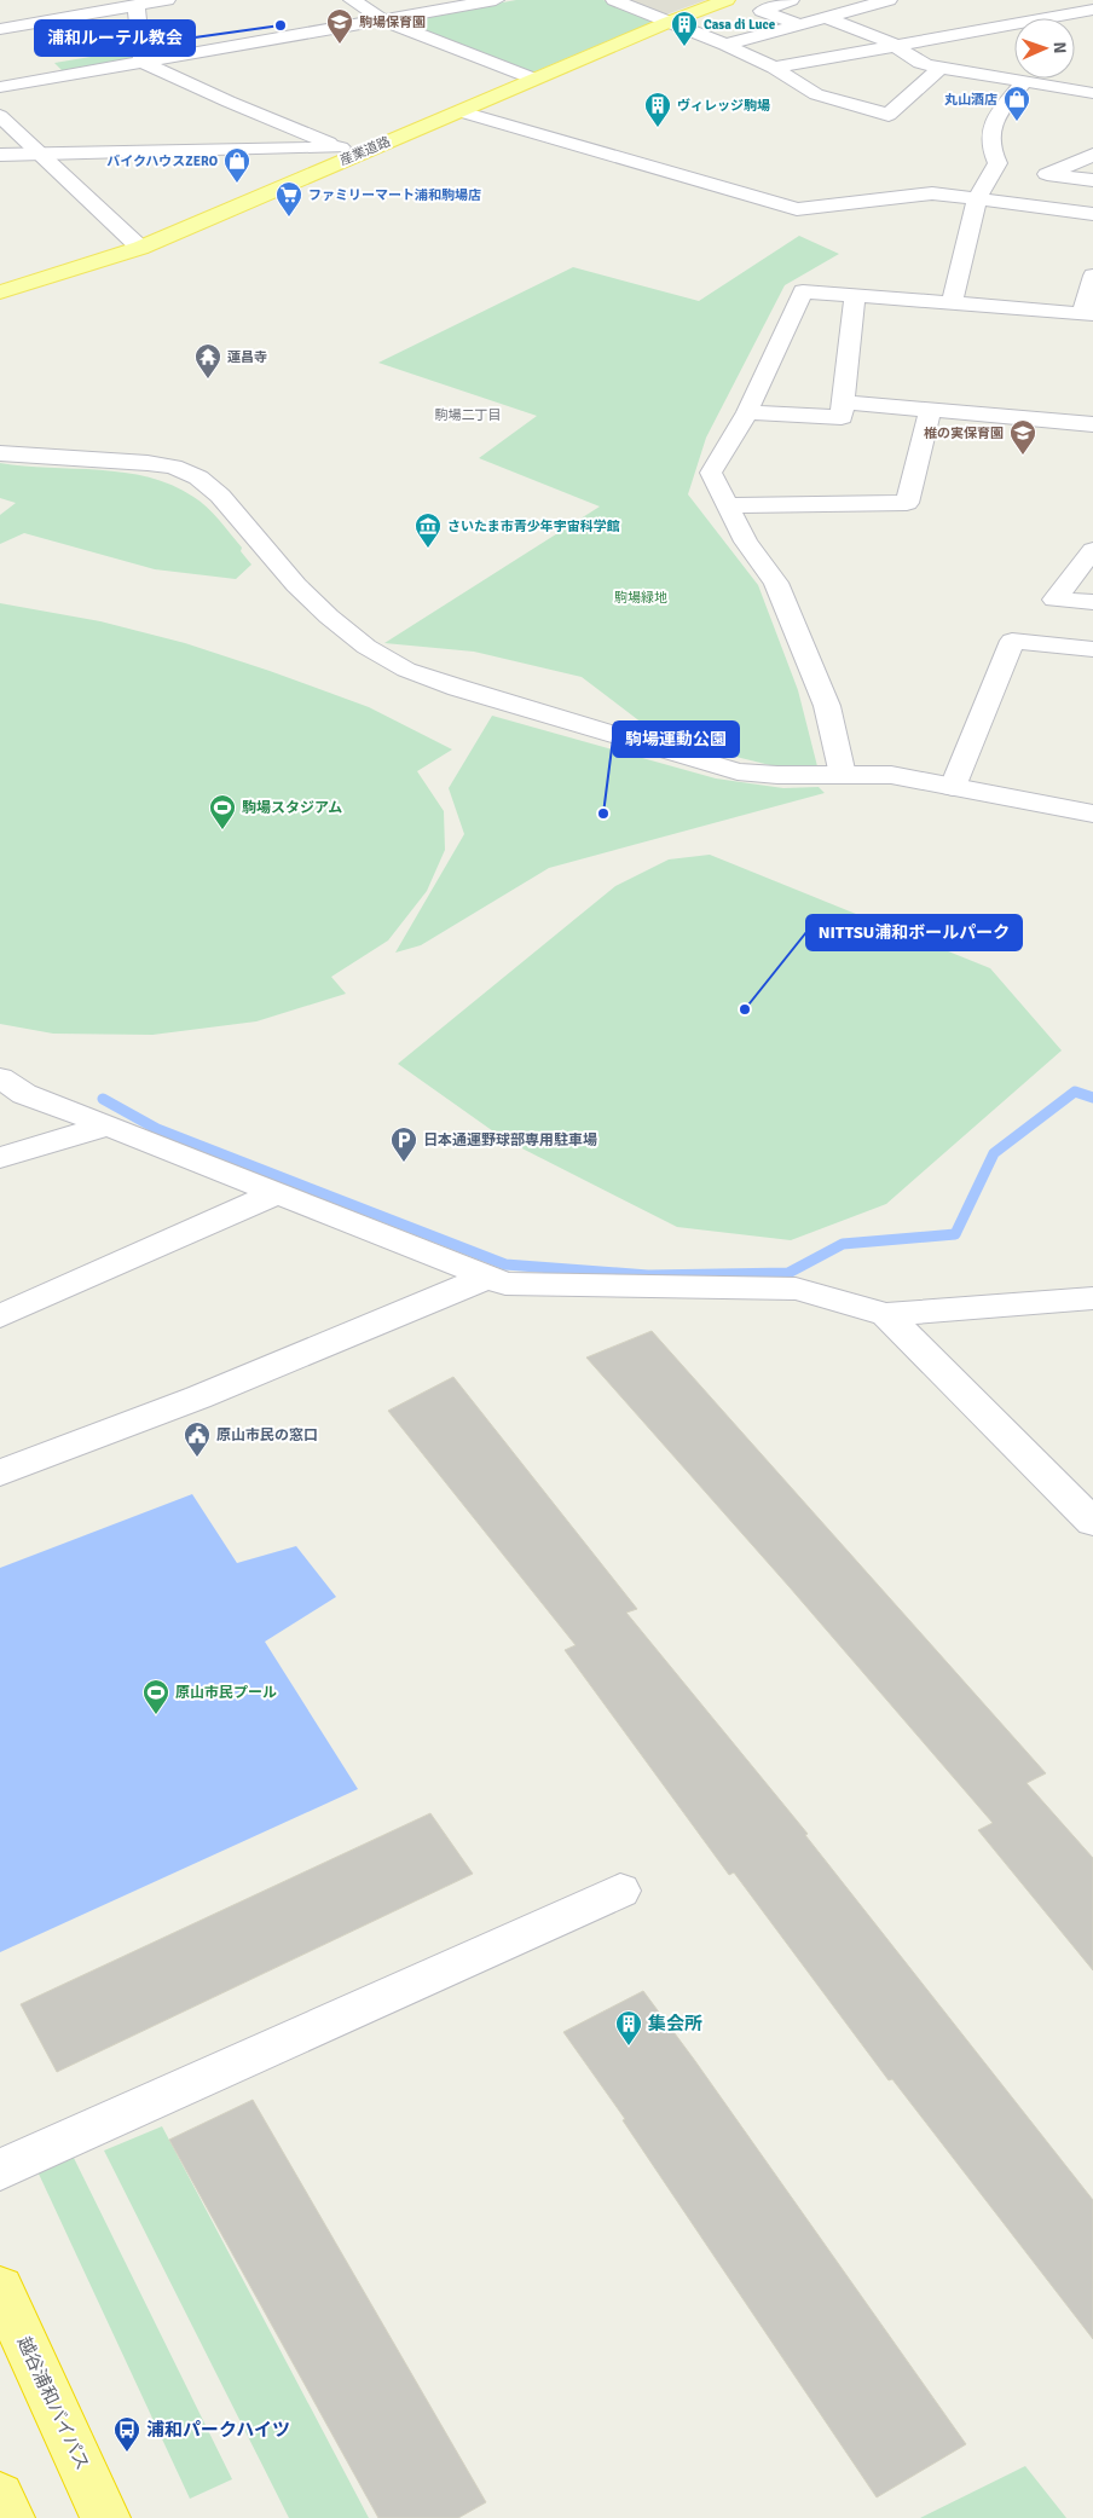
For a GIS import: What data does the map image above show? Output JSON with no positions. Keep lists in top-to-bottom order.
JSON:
{
  "streets": {
    "highway": ["越谷浦和バイパス"],
    "main road": ["産業道路"]
  },
  "districts": ["駒場二丁目"],
  "parks": ["駒場緑地"],
  "places": {
    "other": ["浦和ルーテル教会", "駒場運動公園", "NITTSU浦和ボールパーク"],
    "school or university": ["駒場保育園", "椎の実保育園"],
    "building": ["Casa di Luce", "ヴィレッジ駒場", "集会所"],
    "shop": ["丸山酒店", "バイクハウスZERO"],
    "supermarket": ["ファミリーマート浦和駒場店"],
    "temple": ["蓮昌寺"],
    "museum": ["さいたま市青少年宇宙科学館"],
    "sports": ["駒場スタジアム", "原山市民プール"],
    "parking": ["日本通運野球部専用駐車場"],
    "public building": ["原山市民の窓口"],
    "bus stop": ["浦和パークハイツ"]
  },
  "north": "right"
}
